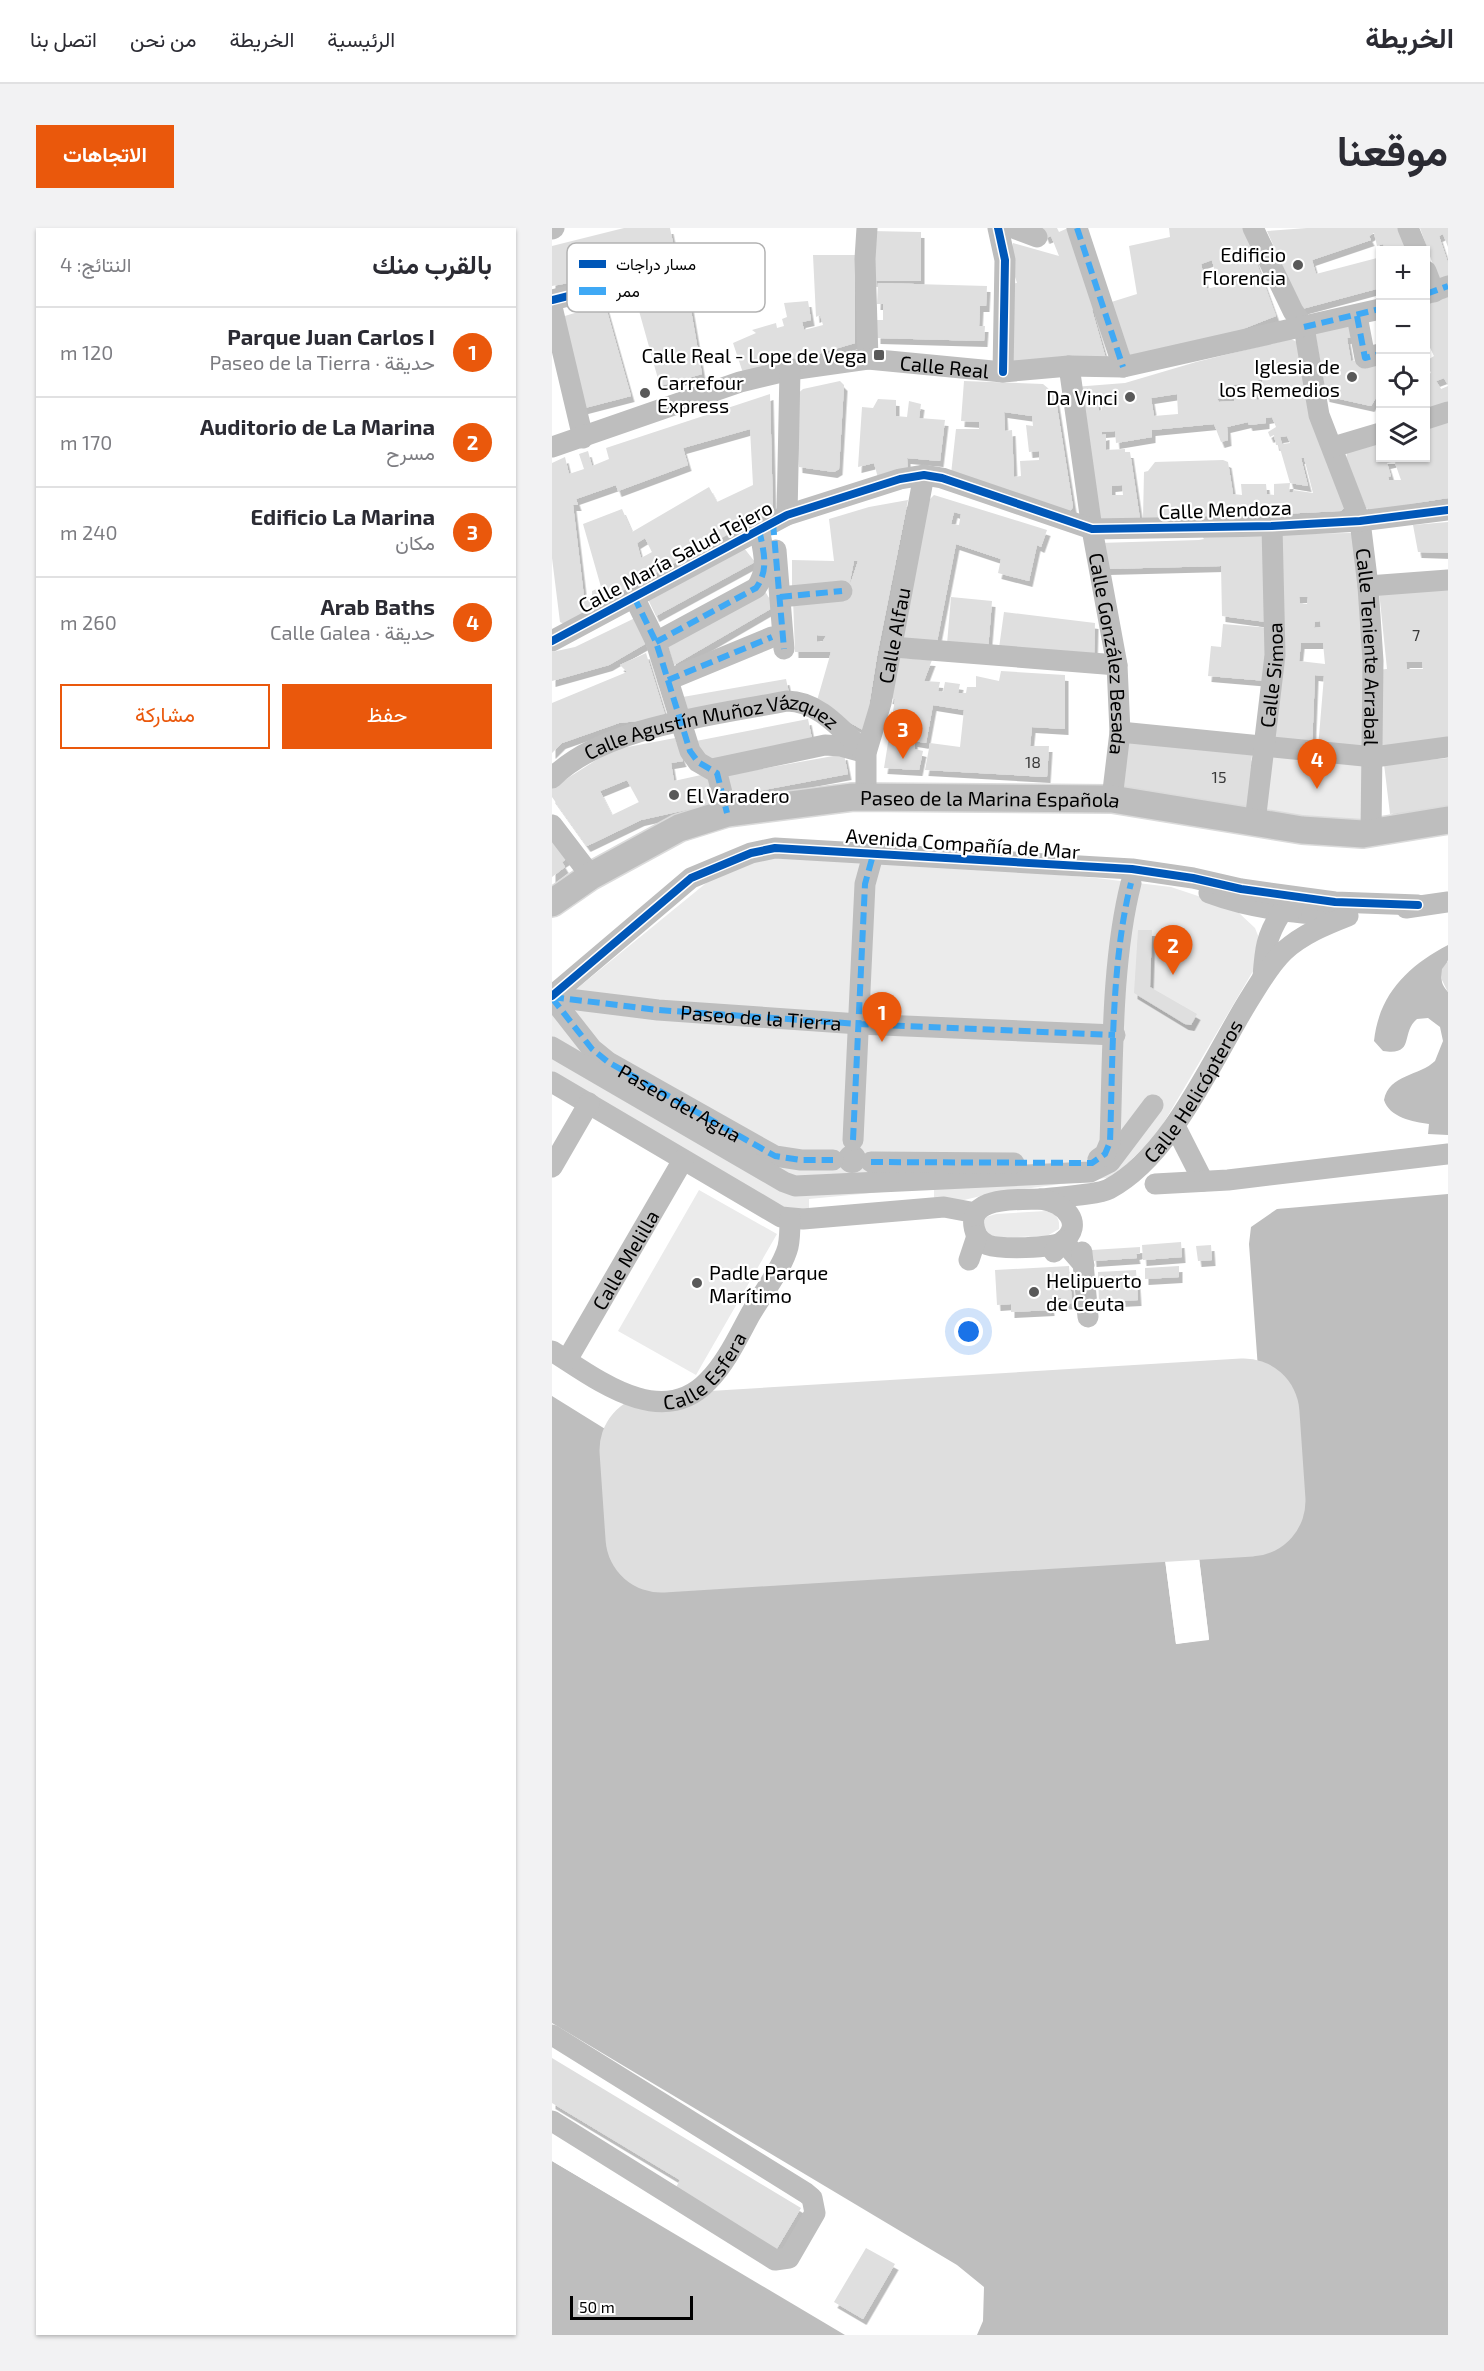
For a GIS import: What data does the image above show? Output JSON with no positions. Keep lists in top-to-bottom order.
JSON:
{
  "streets": {
    "main road": ["Paseo de la Marina Española"],
    "street": [
      "Calle Real",
      "Calle Mendoza",
      "Calle María Salud Tejero",
      "Calle Alfau",
      "Calle Teniente Arrabal",
      "Calle González Besada",
      "Calle Simoa",
      "Calle Agustín Muñoz Vázquez",
      "Avenida Compañía de Mar",
      "Paseo de la Tierra",
      "Calle Helicópteros",
      "Paseo del Agua",
      "Calle Melilla",
      "Calle Esfera"
    ]
  },
  "crossings": [
    ["Calle Real", "Calle Teniente Arrabal"],
    ["Calle Real", "Calle González Besada"],
    ["Calle Mendoza", "Calle María Salud Tejero"],
    ["Calle Mendoza", "Calle Teniente Arrabal"],
    ["Calle Mendoza", "Calle González Besada"],
    ["Calle Mendoza", "Calle Simoa"],
    ["Calle María Salud Tejero", "Calle Alfau"],
    ["Calle María Salud Tejero", "Calle González Besada"],
    ["Calle Alfau", "Calle Agustín Muñoz Vázquez"],
    ["Calle Alfau", "Paseo de la Marina Española"],
    ["Calle Teniente Arrabal", "Paseo de la Marina Española"],
    ["Calle González Besada", "Paseo de la Marina Española"],
    ["Calle Simoa", "Paseo de la Marina Española"],
    ["Avenida Compañía de Mar", "Paseo de la Tierra"],
    ["Avenida Compañía de Mar", "Paseo del Agua"],
    ["Paseo de la Tierra", "Paseo del Agua"],
    ["Calle Melilla", "Calle Esfera"]
  ],
  "places": {
    "other": [
      "Edificio Florencia",
      "Iglesia de los Remedios",
      "Carrefour Express",
      "Da Vinci",
      "El Varadero",
      "Padle Parque Marítimo",
      "Helipuerto de Ceuta"
    ],
    "transit": ["Calle Real - Lope de Vega"]
  },
  "house_numbers": ["7", "18", "15"],
  "legend": ["مسار دراجات", "ممر"],
  "scale_bar": "50 m",
  "page": {
    "header": "الخريطة",
    "nav": [
      "الرئيسية",
      "الخريطة",
      "من نحن",
      "اتصل بنا"
    ],
    "title": "موقعنا",
    "buttons": [
      "الاتجاهات",
      ["حفظ", "مشاركة"]
    ],
    "heading": ["بالقرب منك", "النتائج: 4"],
    "map_buttons": ["+", "−"],
    "list": [
      {
        "mark": "1",
        "name": "Parque Juan Carlos I",
        "note": "حديقة · Paseo de la Tierra",
        "value": "120 m"
      },
      {
        "mark": "2",
        "name": "Auditorio de La Marina",
        "note": "مسرح",
        "value": "170 m"
      },
      {
        "mark": "3",
        "name": "Edificio La Marina",
        "note": "مكان",
        "value": "240 m"
      },
      {
        "mark": "4",
        "name": "Arab Baths",
        "note": "حديقة · Calle Galea",
        "value": "260 m"
      }
    ],
    "pins": [
      "3",
      "4",
      "2",
      "1"
    ],
    "scale": "50 m"
  }
}
